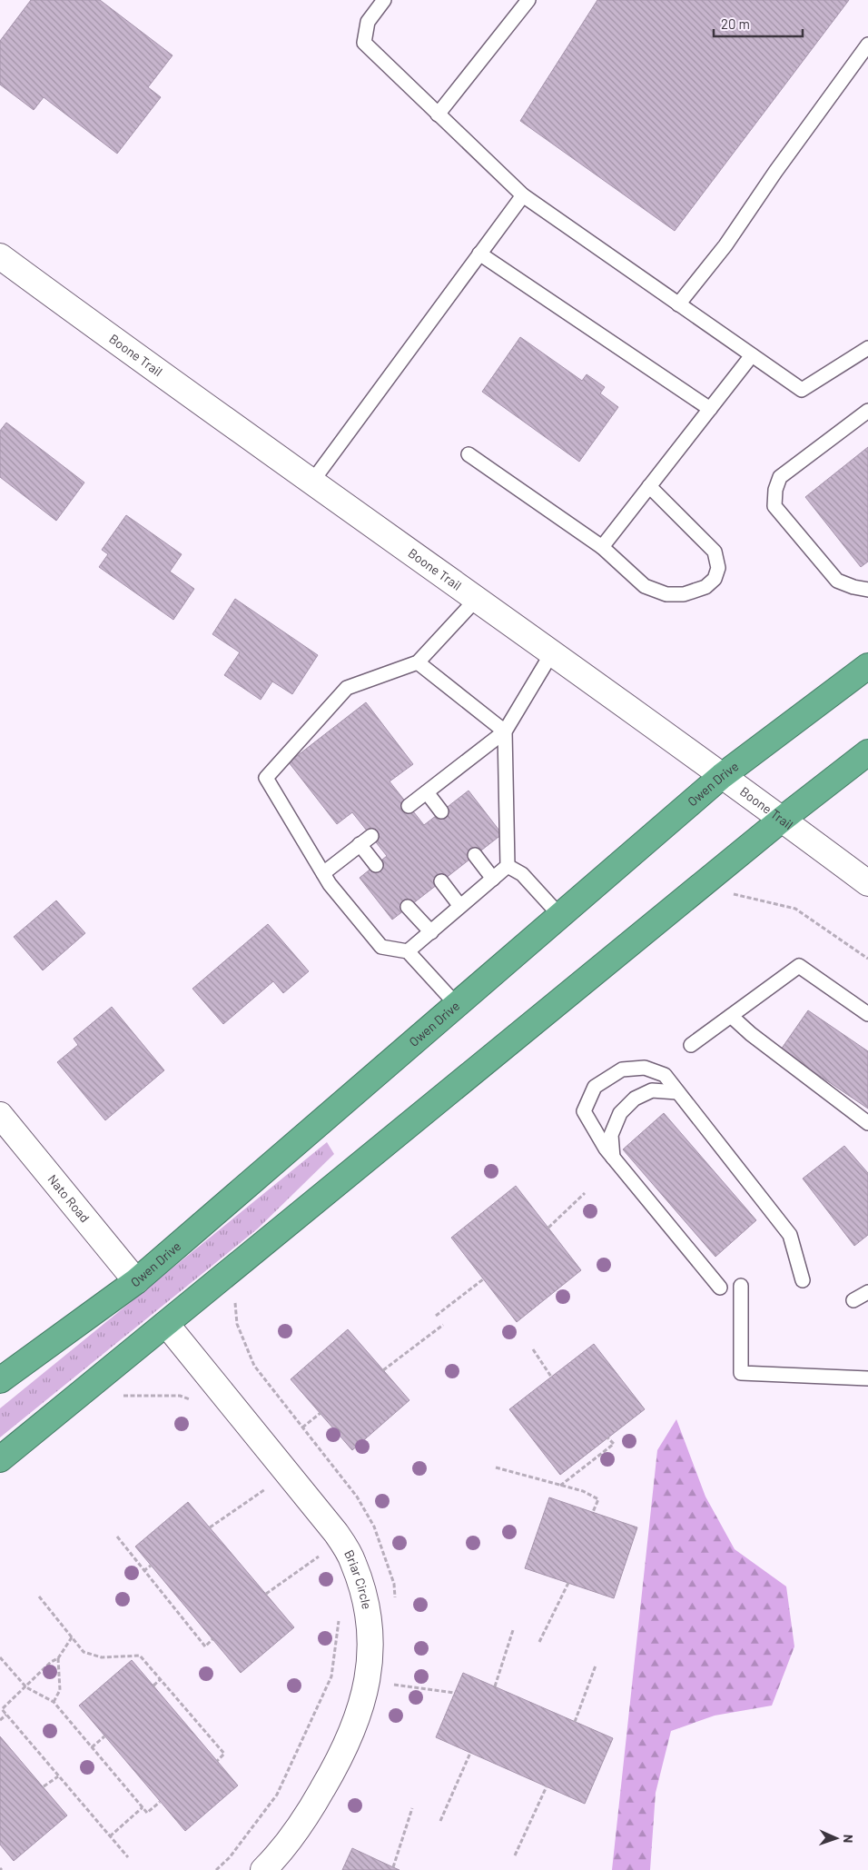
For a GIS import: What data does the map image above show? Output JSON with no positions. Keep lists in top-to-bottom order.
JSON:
{
  "streets": {
    "highway": ["Owen Drive"],
    "street": ["Boone Trail", "Nato Road", "Briar Circle"]
  },
  "crossings": [
    ["Boone Trail", "Owen Drive"],
    ["Owen Drive", "Nato Road"]
  ],
  "scale_bar": "20 m",
  "north": "right"
}
